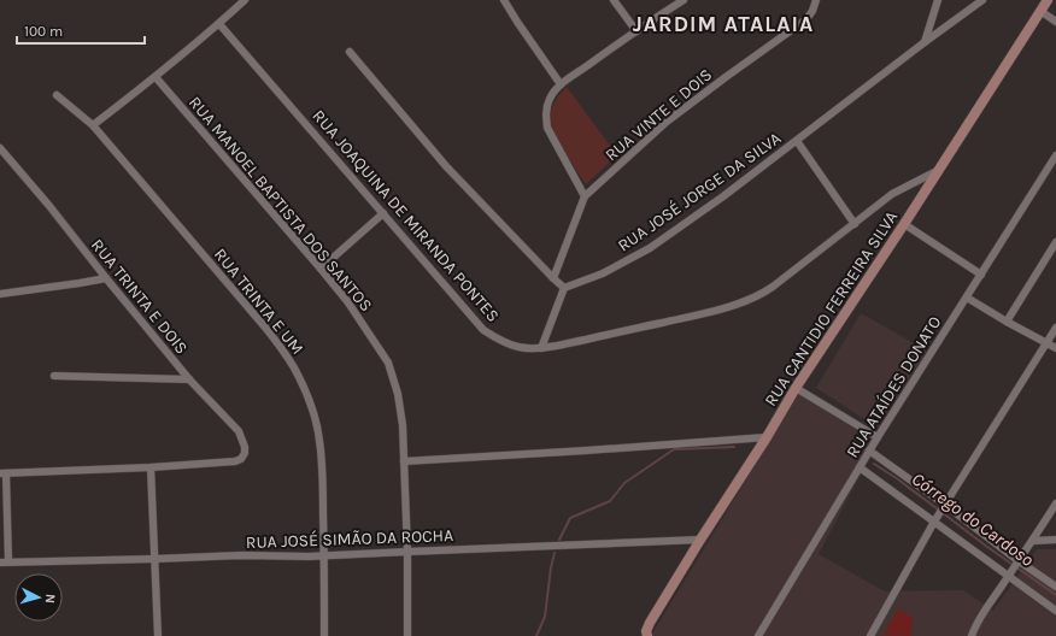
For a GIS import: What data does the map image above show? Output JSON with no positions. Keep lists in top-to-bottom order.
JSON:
{
  "streets": {
    "street": [
      "RUA VINTE E DOIS",
      "RUA JOSÉ JORGE DA SILVA",
      "RUA MANOEL BAPTISTA DOS SANTOS",
      "RUA JOAQUINA DE MIRANDA PONTES",
      "RUA TRINTA E DOIS",
      "RUA TRINTA E UM",
      "RUA CANTIDIO FERREIRA SILVA",
      "RUA ATAÍDES DONATO",
      "RUA JOSÉ SIMÃO DA ROCHA"
    ]
  },
  "crossings": [
    ["RUA MANOEL BAPTISTA DOS SANTOS", "RUA JOSÉ SIMÃO DA ROCHA"],
    ["RUA JOAQUINA DE MIRANDA PONTES", "RUA CANTIDIO FERREIRA SILVA"],
    ["RUA TRINTA E UM", "RUA JOSÉ SIMÃO DA ROCHA"],
    ["RUA CANTIDIO FERREIRA SILVA", "RUA JOSÉ SIMÃO DA ROCHA"]
  ],
  "districts": ["JARDIM ATALAIA"],
  "water": ["Córrego do Cardoso"],
  "scale_bar": "100 m",
  "north": "right"
}
